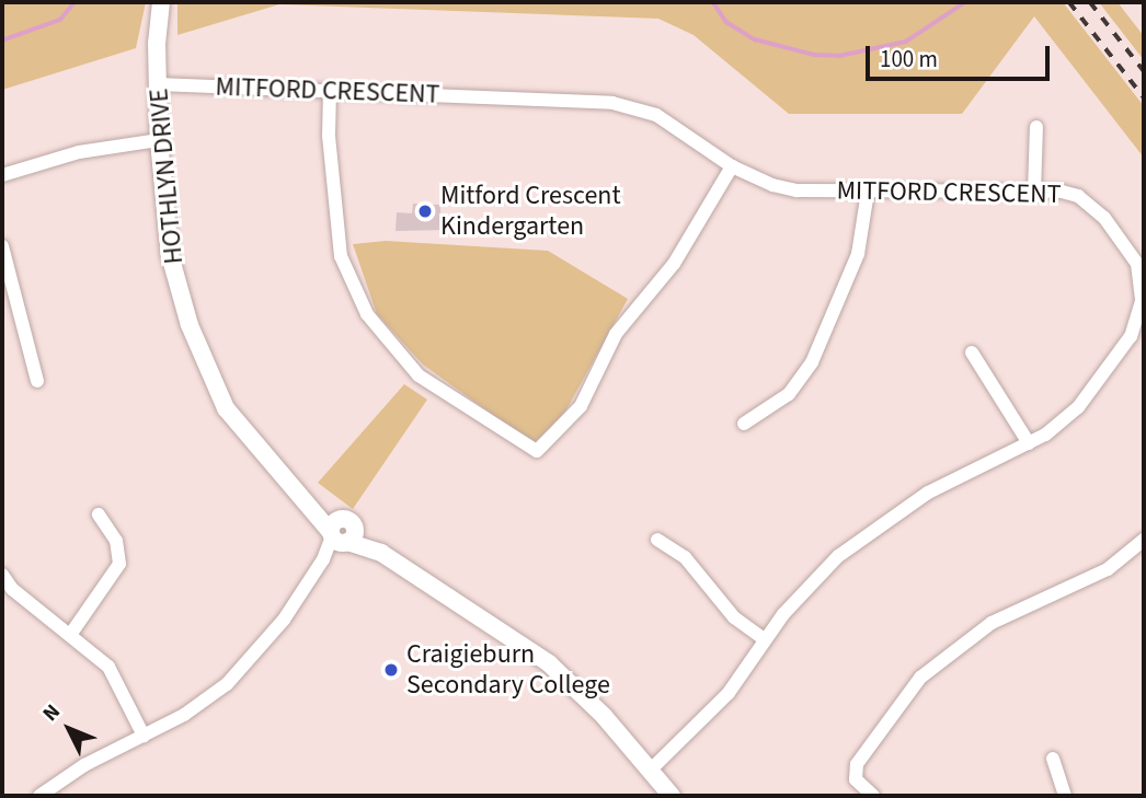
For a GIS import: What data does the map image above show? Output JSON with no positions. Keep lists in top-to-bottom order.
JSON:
{
  "streets": {
    "street": ["MITFORD CRESCENT", "HOTHLYN DRIVE"]
  },
  "crossings": [
    ["MITFORD CRESCENT", "HOTHLYN DRIVE"]
  ],
  "places": ["Mitford Crescent Kindergarten", "Craigieburn Secondary College"],
  "scale_bar": "100 m",
  "north": "top left"
}
